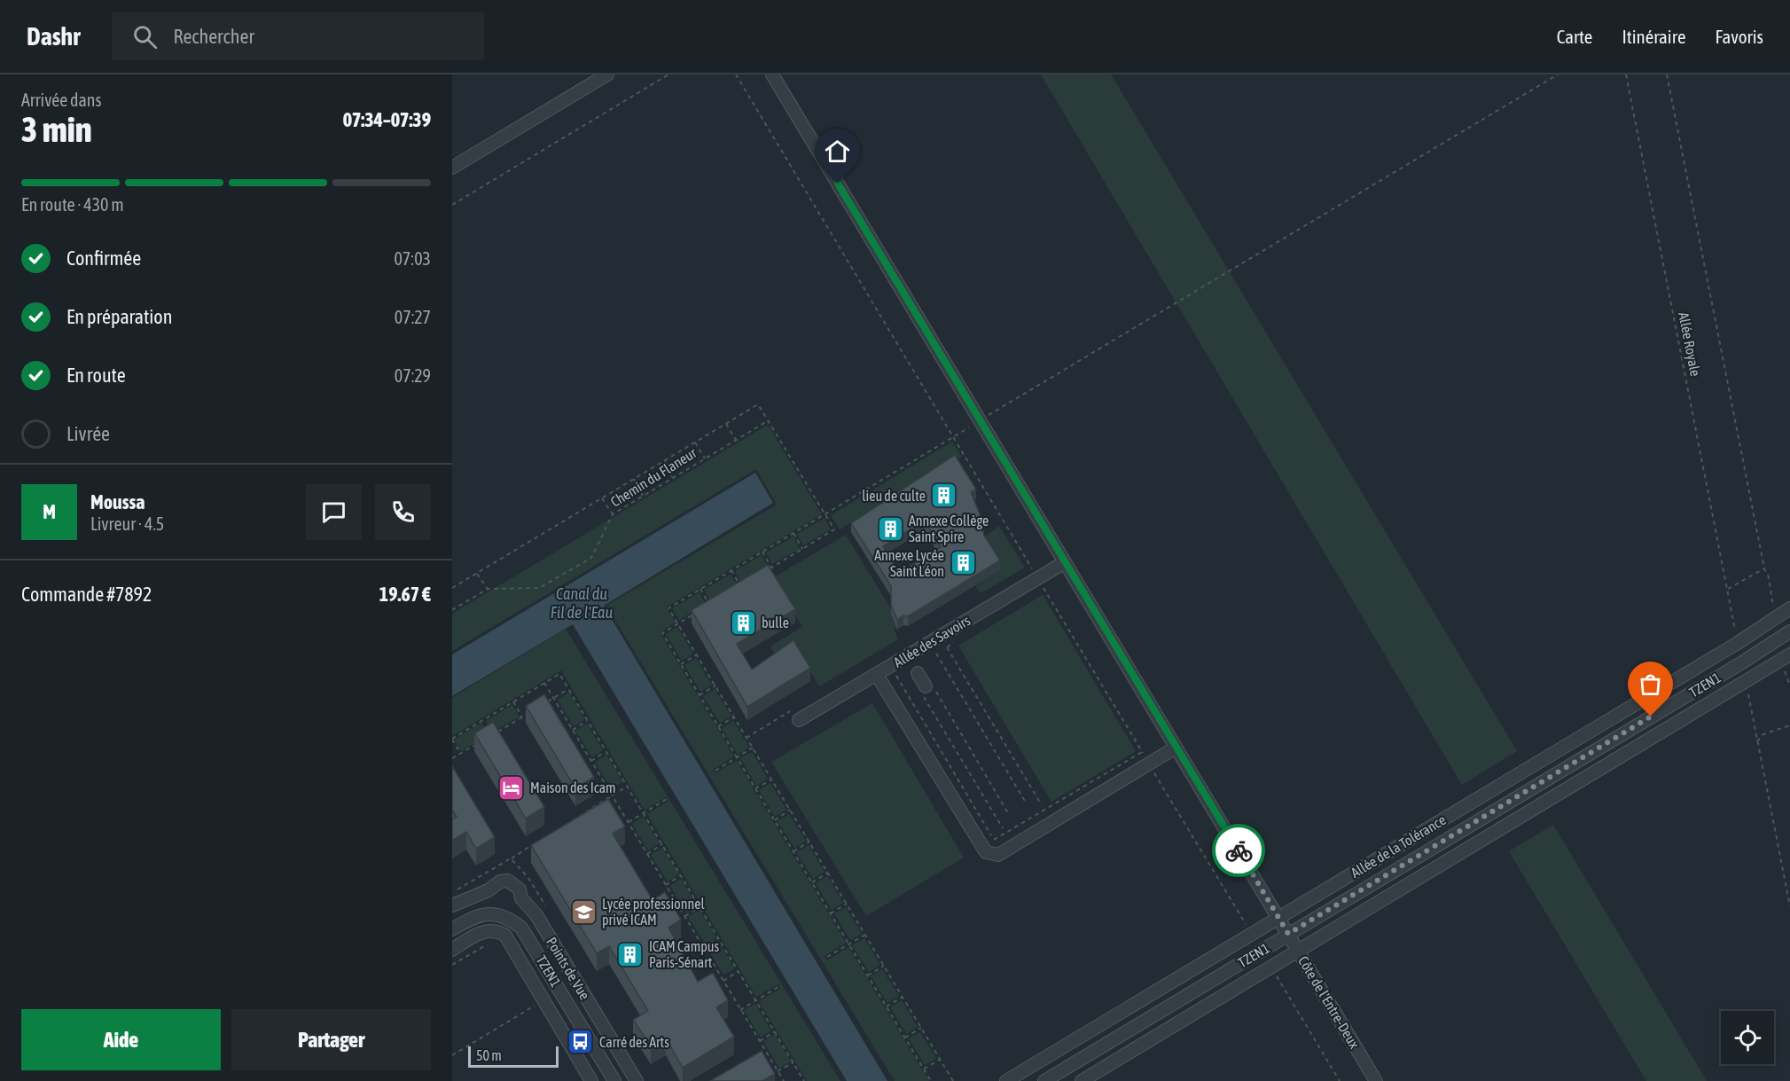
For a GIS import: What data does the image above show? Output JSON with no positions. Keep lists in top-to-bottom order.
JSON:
{
  "streets": {
    "street": [
      "Allée des Savoirs",
      "TZEN1",
      "Allée de la Tolérance",
      "Points de Vue",
      "Côte de l'Entre-Deux"
    ],
    "path": ["Allée Royale", "Chemin du Flaneur"]
  },
  "crossings": [
    ["Allée des Savoirs", "Côte de l'Entre-Deux"],
    ["TZEN1", "Côte de l'Entre-Deux"],
    ["Allée de la Tolérance", "Côte de l'Entre-Deux"]
  ],
  "water": ["Canal du Fil de l'Eau"],
  "places": {
    "building": [
      "lieu de culte",
      "Annexe Collège Saint Spire",
      "Annexe Lycée Saint Léon",
      "bulle",
      "ICAM Campus Paris-Sénart"
    ],
    "hotel": ["Maison des Icam"],
    "school or university": ["Lycée professionnel privé ICAM"],
    "bus stop": ["Carré des Arts"]
  },
  "scale_bar": "50 m",
  "page": {
    "header": "Dashr",
    "search": "Rechercher",
    "nav": ["Carte", "Itinéraire", "Favoris"],
    "heading": ["3 min", "Arrivée dans", "07:34–07:39"],
    "panel": [
      "Moussa",
      "Livreur · 4.5",
      "Commande #7892",
      "19.67 €"
    ],
    "bar": "En route · 430 m",
    "list": [
      ["Confirmée", "07:03"],
      ["En préparation", "07:27"],
      ["En route", "07:29"],
      "Livrée"
    ],
    "round": "M",
    "buttons": ["Aide", "Partager"],
    "scale": "50 m"
  }
}
